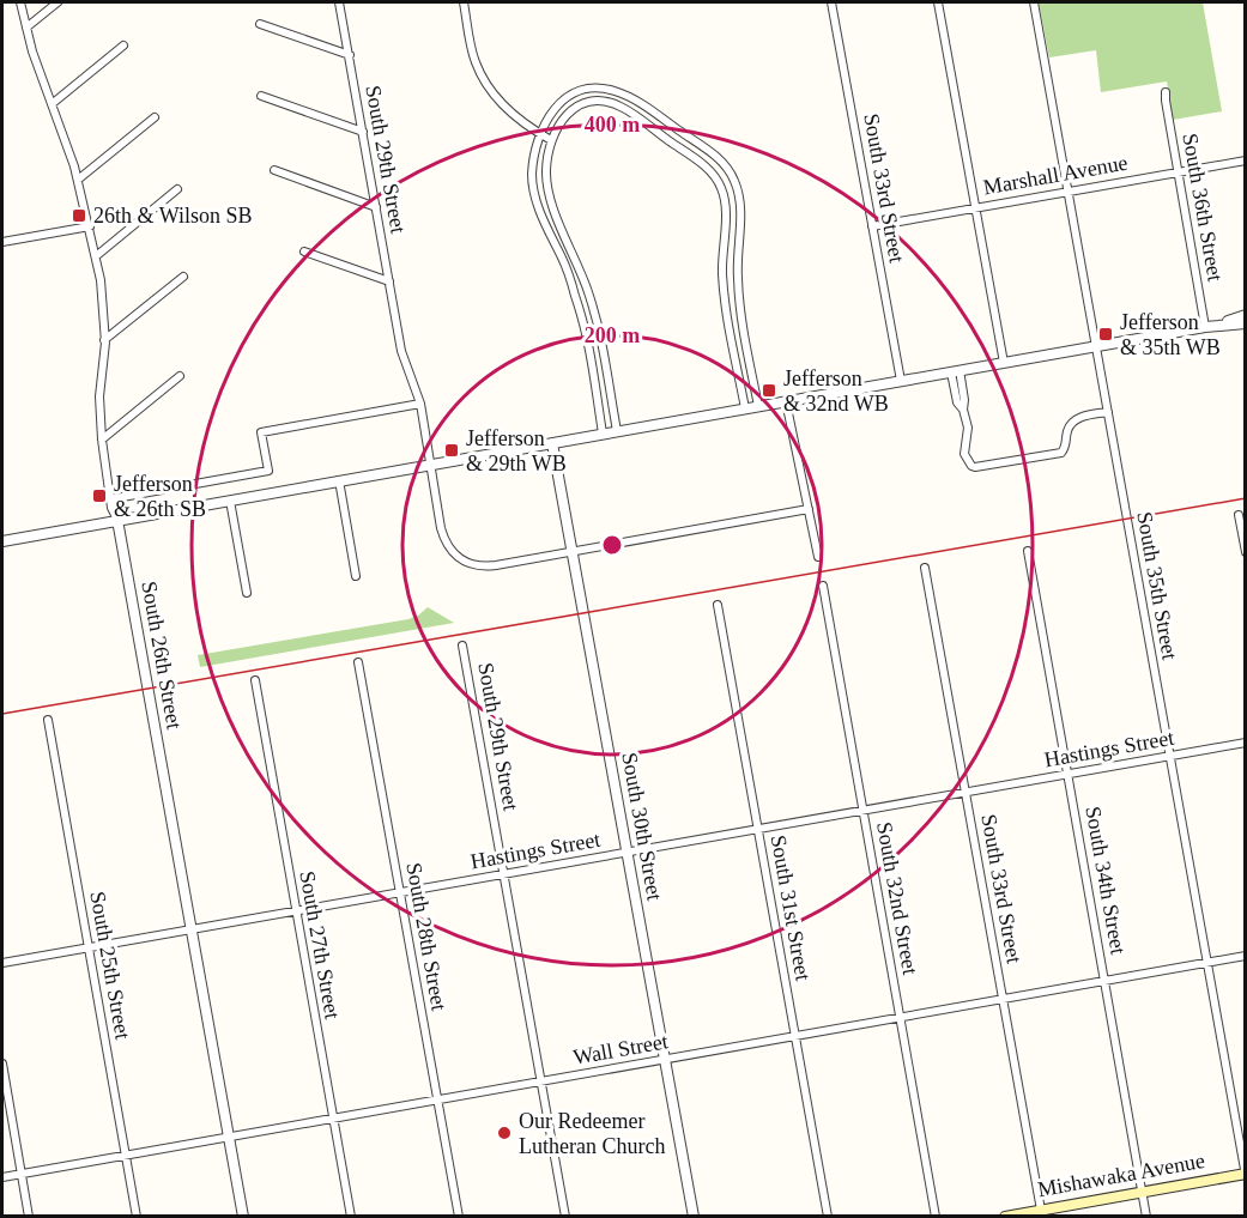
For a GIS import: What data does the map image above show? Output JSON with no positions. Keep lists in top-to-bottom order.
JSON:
{
  "streets": {
    "main road": ["Mishawaka Avenue"],
    "street": [
      "South 29th Street",
      "Marshall Avenue",
      "South 33rd Street",
      "South 36th Street",
      "South 35th Street",
      "South 26th Street",
      "Hastings Street",
      "South 30th Street",
      "South 34th Street",
      "South 32nd Street",
      "South 31st Street",
      "South 28th Street",
      "South 27th Street",
      "South 25th Street",
      "Wall Street"
    ]
  },
  "crossings": [
    ["South 29th Street", "Hastings Street"],
    ["South 29th Street", "South 30th Street"],
    ["South 29th Street", "Wall Street"],
    ["Marshall Avenue", "South 33rd Street"],
    ["Marshall Avenue", "South 36th Street"],
    ["Marshall Avenue", "South 35th Street"],
    ["South 33rd Street", "Hastings Street"],
    ["South 33rd Street", "Wall Street"],
    ["South 33rd Street", "Mishawaka Avenue"],
    ["South 35th Street", "Hastings Street"],
    ["South 35th Street", "Wall Street"],
    ["South 35th Street", "Mishawaka Avenue"],
    ["South 26th Street", "Hastings Street"],
    ["South 26th Street", "Wall Street"],
    ["Hastings Street", "South 30th Street"],
    ["Hastings Street", "South 34th Street"],
    ["Hastings Street", "South 32nd Street"],
    ["Hastings Street", "South 31st Street"],
    ["Hastings Street", "South 28th Street"],
    ["Hastings Street", "South 27th Street"],
    ["Hastings Street", "South 25th Street"],
    ["South 30th Street", "Wall Street"],
    ["South 34th Street", "Wall Street"],
    ["South 34th Street", "Mishawaka Avenue"],
    ["South 32nd Street", "Wall Street"],
    ["South 31st Street", "Wall Street"],
    ["South 28th Street", "Wall Street"],
    ["South 27th Street", "Wall Street"],
    ["South 25th Street", "Wall Street"]
  ],
  "places": {
    "transit": [
      "26th & Wilson SB",
      "Jefferson & 35th WB",
      "Jefferson & 32nd WB",
      "Jefferson & 29th WB",
      "Jefferson & 26th SB"
    ],
    "other": ["Our Redeemer Lutheran Church"]
  },
  "rings": ["400 m", "200 m"]
}
